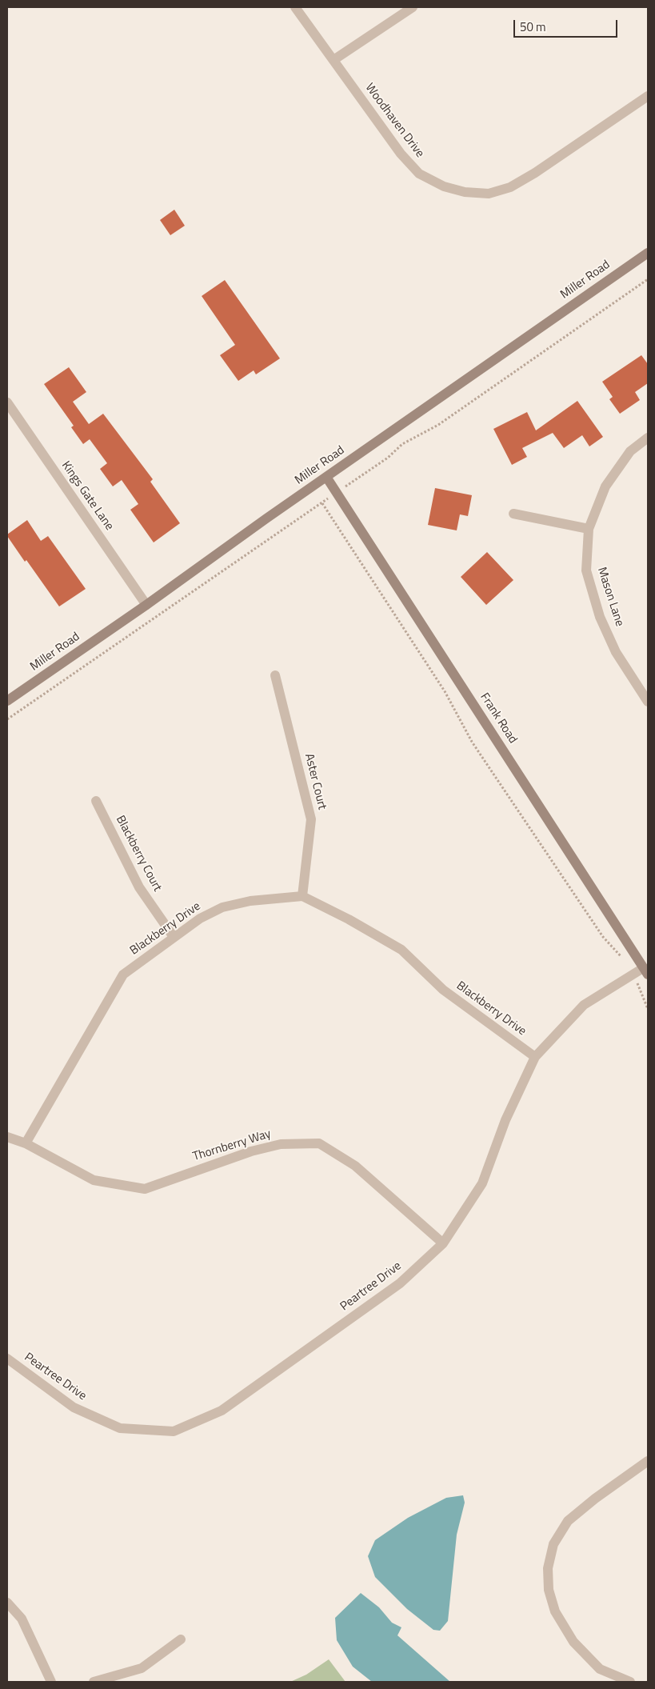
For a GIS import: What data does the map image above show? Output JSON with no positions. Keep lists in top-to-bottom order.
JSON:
{
  "streets": {
    "street": [
      "Woodhaven Drive",
      "Miller Road",
      "Kings Gate Lane",
      "Mason Lane",
      "Frank Road",
      "Aster Court",
      "Blackberry Court",
      "Blackberry Drive",
      "Thornberry Way",
      "Peartree Drive"
    ]
  },
  "crossings": [
    ["Miller Road", "Kings Gate Lane"],
    ["Miller Road", "Frank Road"],
    ["Frank Road", "Peartree Drive"],
    ["Aster Court", "Blackberry Drive"],
    ["Blackberry Court", "Blackberry Drive"],
    ["Blackberry Drive", "Thornberry Way"],
    ["Blackberry Drive", "Peartree Drive"],
    ["Thornberry Way", "Peartree Drive"]
  ],
  "scale_bar": "50 m"
}
